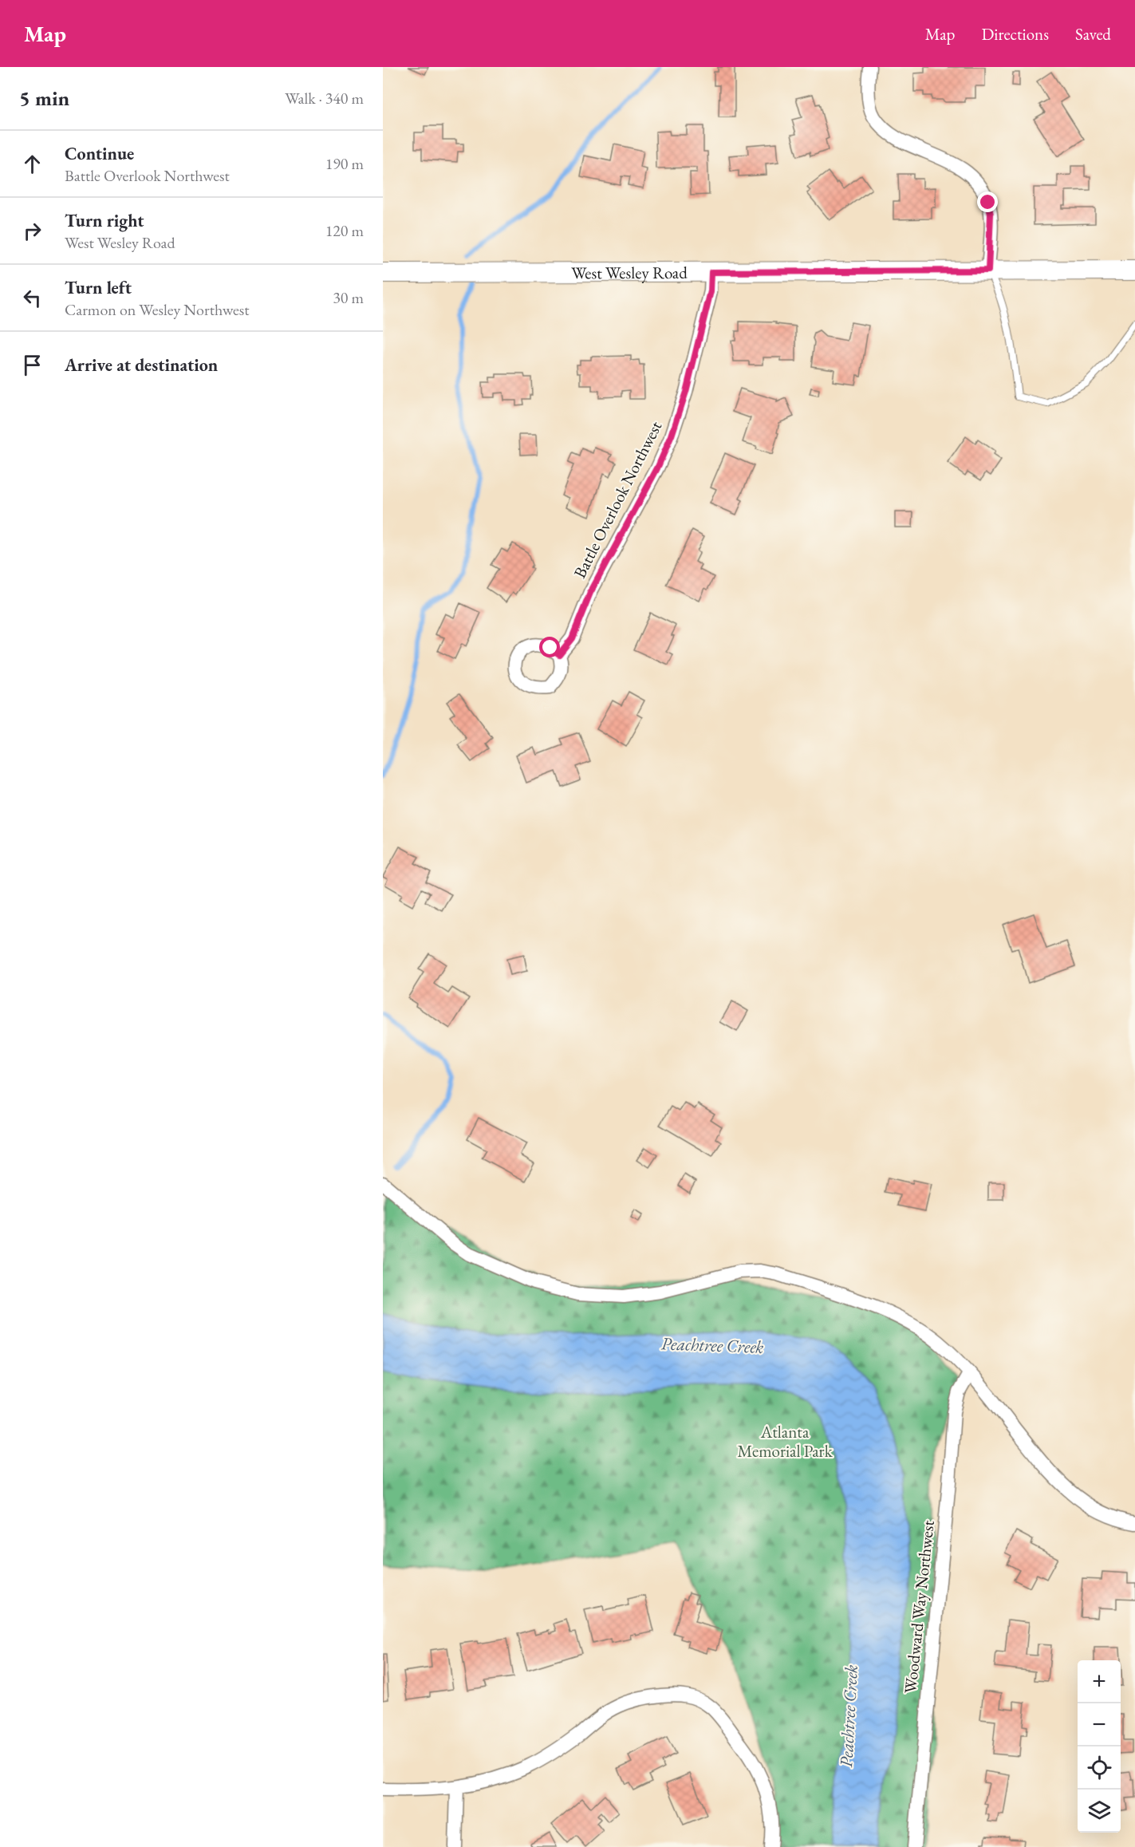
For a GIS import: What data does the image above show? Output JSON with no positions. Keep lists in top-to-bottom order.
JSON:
{
  "streets": {
    "street": ["West Wesley Road", "Battle Overlook Northwest", "Woodward Way Northwest"]
  },
  "crossings": [
    ["West Wesley Road", "Battle Overlook Northwest"]
  ],
  "water": ["Peachtree Creek"],
  "parks": ["Atlanta Memorial Park"],
  "page": {
    "header": "Map",
    "nav": ["Map", "Directions", "Saved"],
    "heading": ["5 min", "Walk · 340 m"],
    "list": [
      ["Continue", "Battle Overlook Northwest", "190 m"],
      ["Turn right", "West Wesley Road", "120 m"],
      ["Turn left", "Carmon on Wesley Northwest", "30 m"],
      "Arrive at destination"
    ],
    "map_buttons": ["+", "−"]
  }
}
